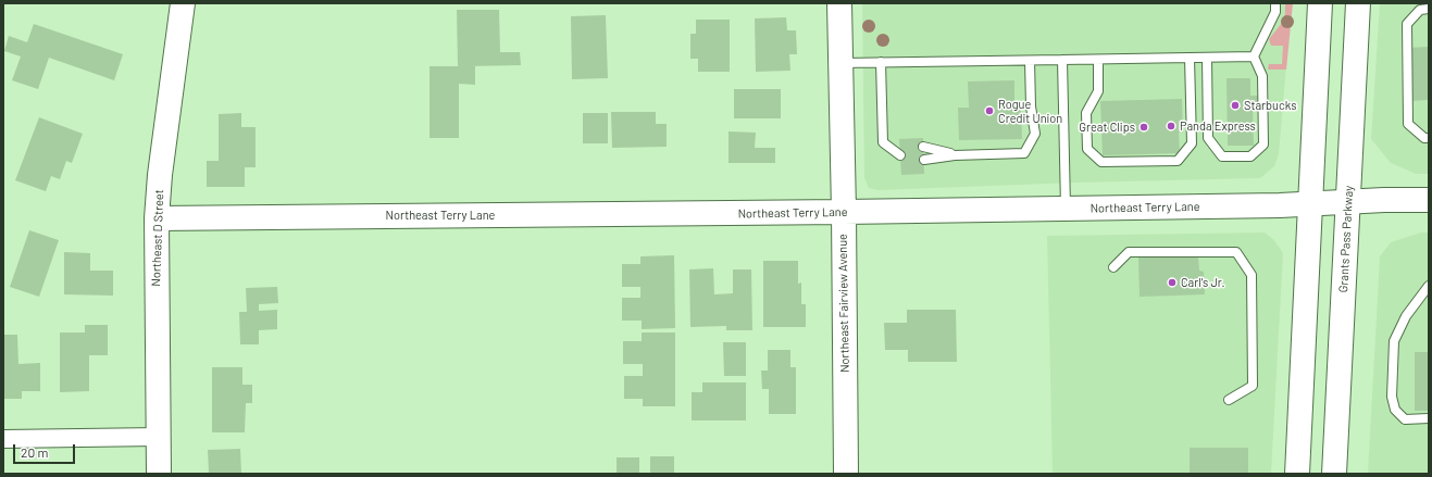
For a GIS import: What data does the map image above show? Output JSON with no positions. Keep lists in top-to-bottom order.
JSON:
{
  "streets": {
    "main road": [
      "Northeast Terry Lane",
      "Northeast D Street",
      "Grants Pass Parkway",
      "Northeast Fairview Avenue"
    ]
  },
  "crossings": [
    ["Northeast Terry Lane", "Northeast D Street"],
    ["Northeast Terry Lane", "Grants Pass Parkway"],
    ["Northeast Terry Lane", "Northeast Fairview Avenue"]
  ],
  "places": [
    "Starbucks",
    "Rogue Credit Union",
    "Panda Express",
    "Great Clips",
    "Carl's Jr."
  ],
  "scale_bar": "20 m"
}
